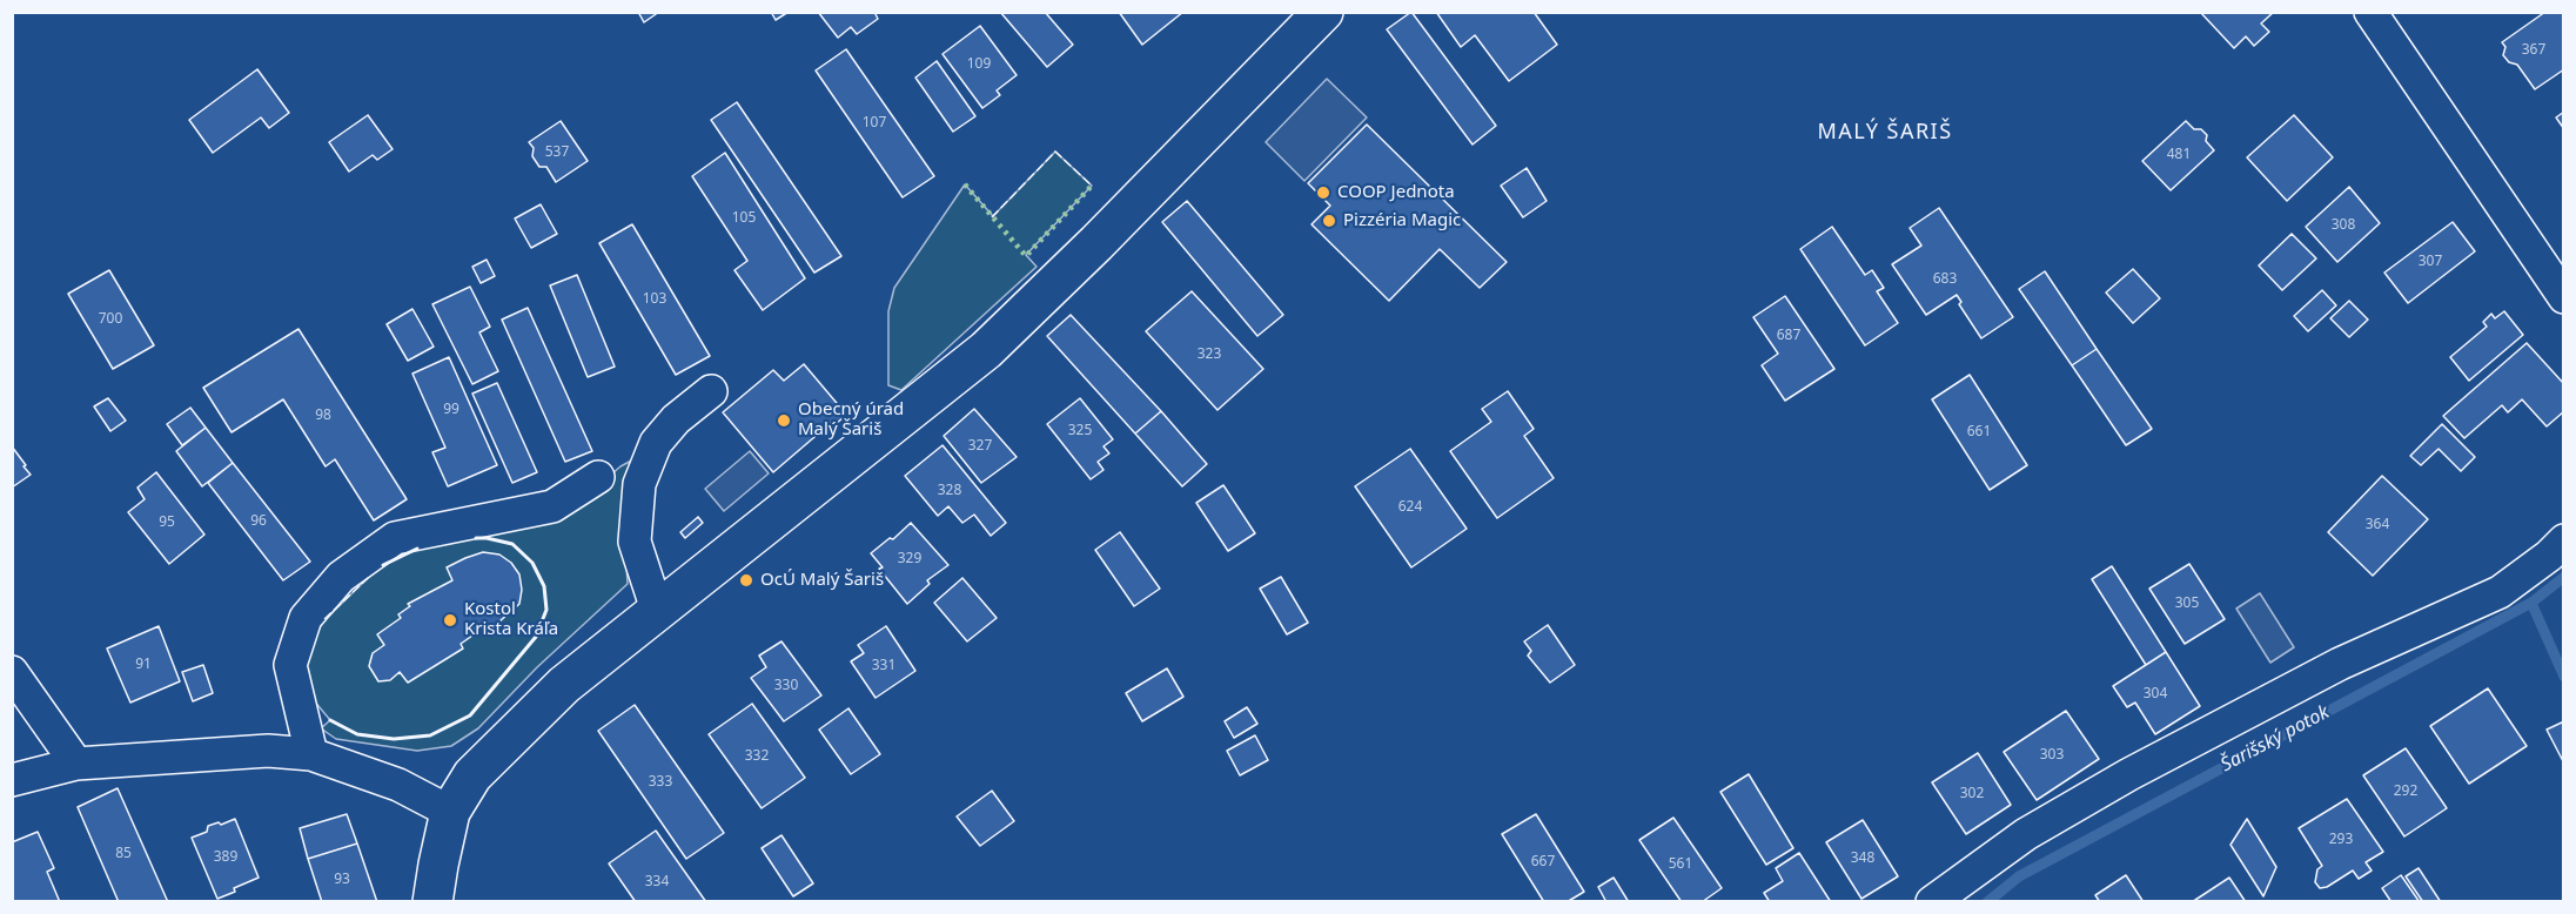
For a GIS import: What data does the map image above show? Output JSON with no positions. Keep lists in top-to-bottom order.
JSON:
{
  "districts": ["MALÝ ŠARIŠ"],
  "water": ["Šarišský potok"],
  "places": [
    "COOP Jednota",
    "Pizzéria Magic",
    "Obecný úrad Malý Šariš",
    "OcÚ Malý Šariš",
    "Kostol Krista Kráľa"
  ],
  "house_numbers": [
    "367",
    "109",
    "107",
    "537",
    "481",
    "105",
    "308",
    "307",
    "683",
    "103",
    "700",
    "687",
    "323",
    "99",
    "98",
    "325",
    "661",
    "327",
    "328",
    "624",
    "96",
    "95",
    "364",
    "329",
    "305",
    "91",
    "331",
    "330",
    "304",
    "303",
    "332",
    "333",
    "292",
    "302",
    "293",
    "85",
    "389",
    "348",
    "667",
    "561",
    "93",
    "334"
  ]
}
